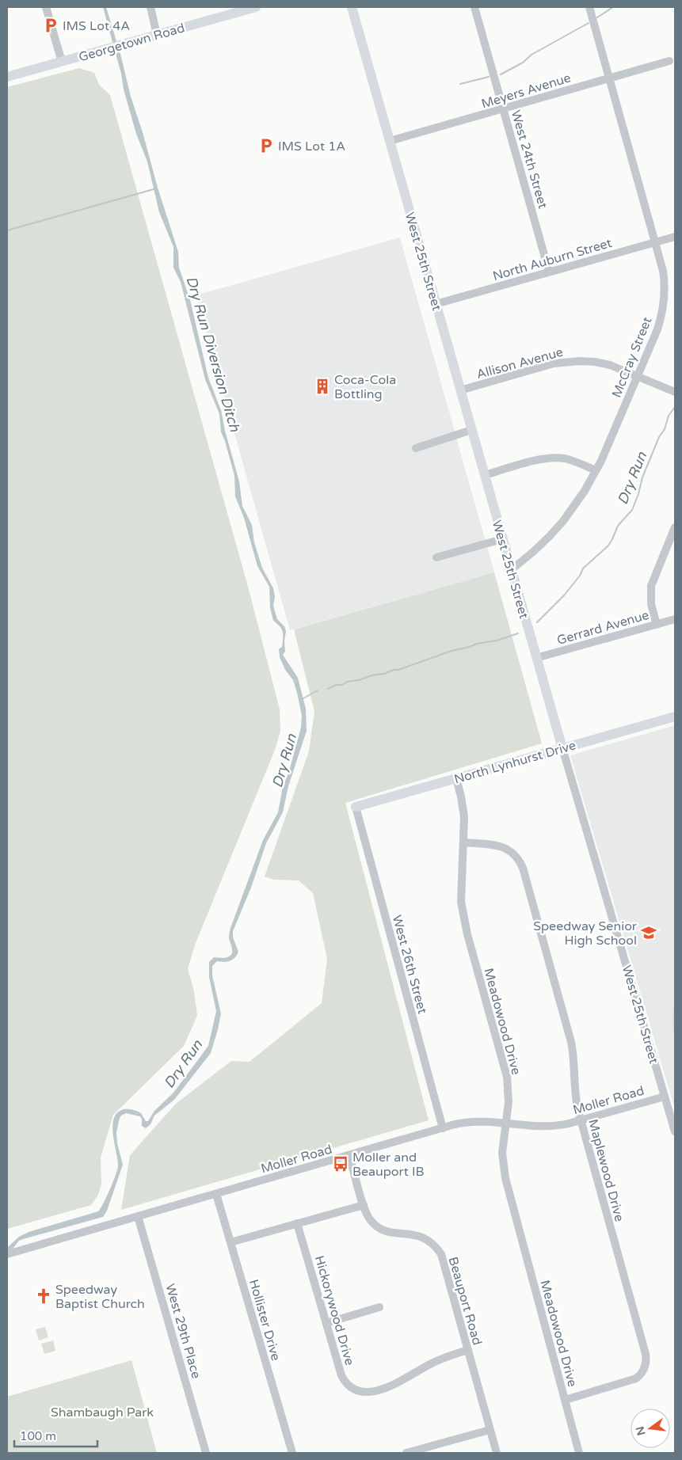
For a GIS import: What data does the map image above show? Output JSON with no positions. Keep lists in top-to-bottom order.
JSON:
{
  "streets": {
    "main road": ["Georgetown Road", "West 25th Street", "North Lynhurst Drive"],
    "street": [
      "Meyers Avenue",
      "West 24th Street",
      "North Auburn Street",
      "McCray Street",
      "Allison Avenue",
      "Gerrard Avenue",
      "West 26th Street",
      "Meadowood Drive",
      "Moller Road",
      "Maplewood Drive",
      "Beauport Road",
      "Hickorywood Drive",
      "Hollister Drive",
      "West 29th Place"
    ]
  },
  "crossings": [
    ["Meyers Avenue", "West 24th Street"],
    ["Meyers Avenue", "West 25th Street"],
    ["Meyers Avenue", "McCray Street"],
    ["West 24th Street", "North Auburn Street"],
    ["North Auburn Street", "West 25th Street"],
    ["North Auburn Street", "McCray Street"],
    ["West 25th Street", "McCray Street"],
    ["West 25th Street", "Allison Avenue"],
    ["West 25th Street", "Gerrard Avenue"],
    ["West 25th Street", "North Lynhurst Drive"],
    ["West 25th Street", "Moller Road"],
    ["McCray Street", "Allison Avenue"],
    ["North Lynhurst Drive", "West 26th Street"],
    ["North Lynhurst Drive", "Meadowood Drive"],
    ["West 26th Street", "Moller Road"],
    ["Meadowood Drive", "Moller Road"],
    ["Meadowood Drive", "Maplewood Drive"],
    ["Moller Road", "Maplewood Drive"],
    ["Moller Road", "Beauport Road"],
    ["Moller Road", "Hollister Drive"],
    ["Moller Road", "West 29th Place"],
    ["Beauport Road", "Hickorywood Drive"]
  ],
  "water": ["Dry Run Diversion Ditch", "Dry Run"],
  "parks": ["Shambaugh Park"],
  "places": {
    "parking": ["IMS Lot 4A", "IMS Lot 1A"],
    "building": ["Coca-Cola Bottling"],
    "school or university": ["Speedway Senior High School"],
    "bus stop": ["Moller and Beauport IB"],
    "church": ["Speedway Baptist Church"]
  },
  "scale_bar": "100 m",
  "north": "left"
}
